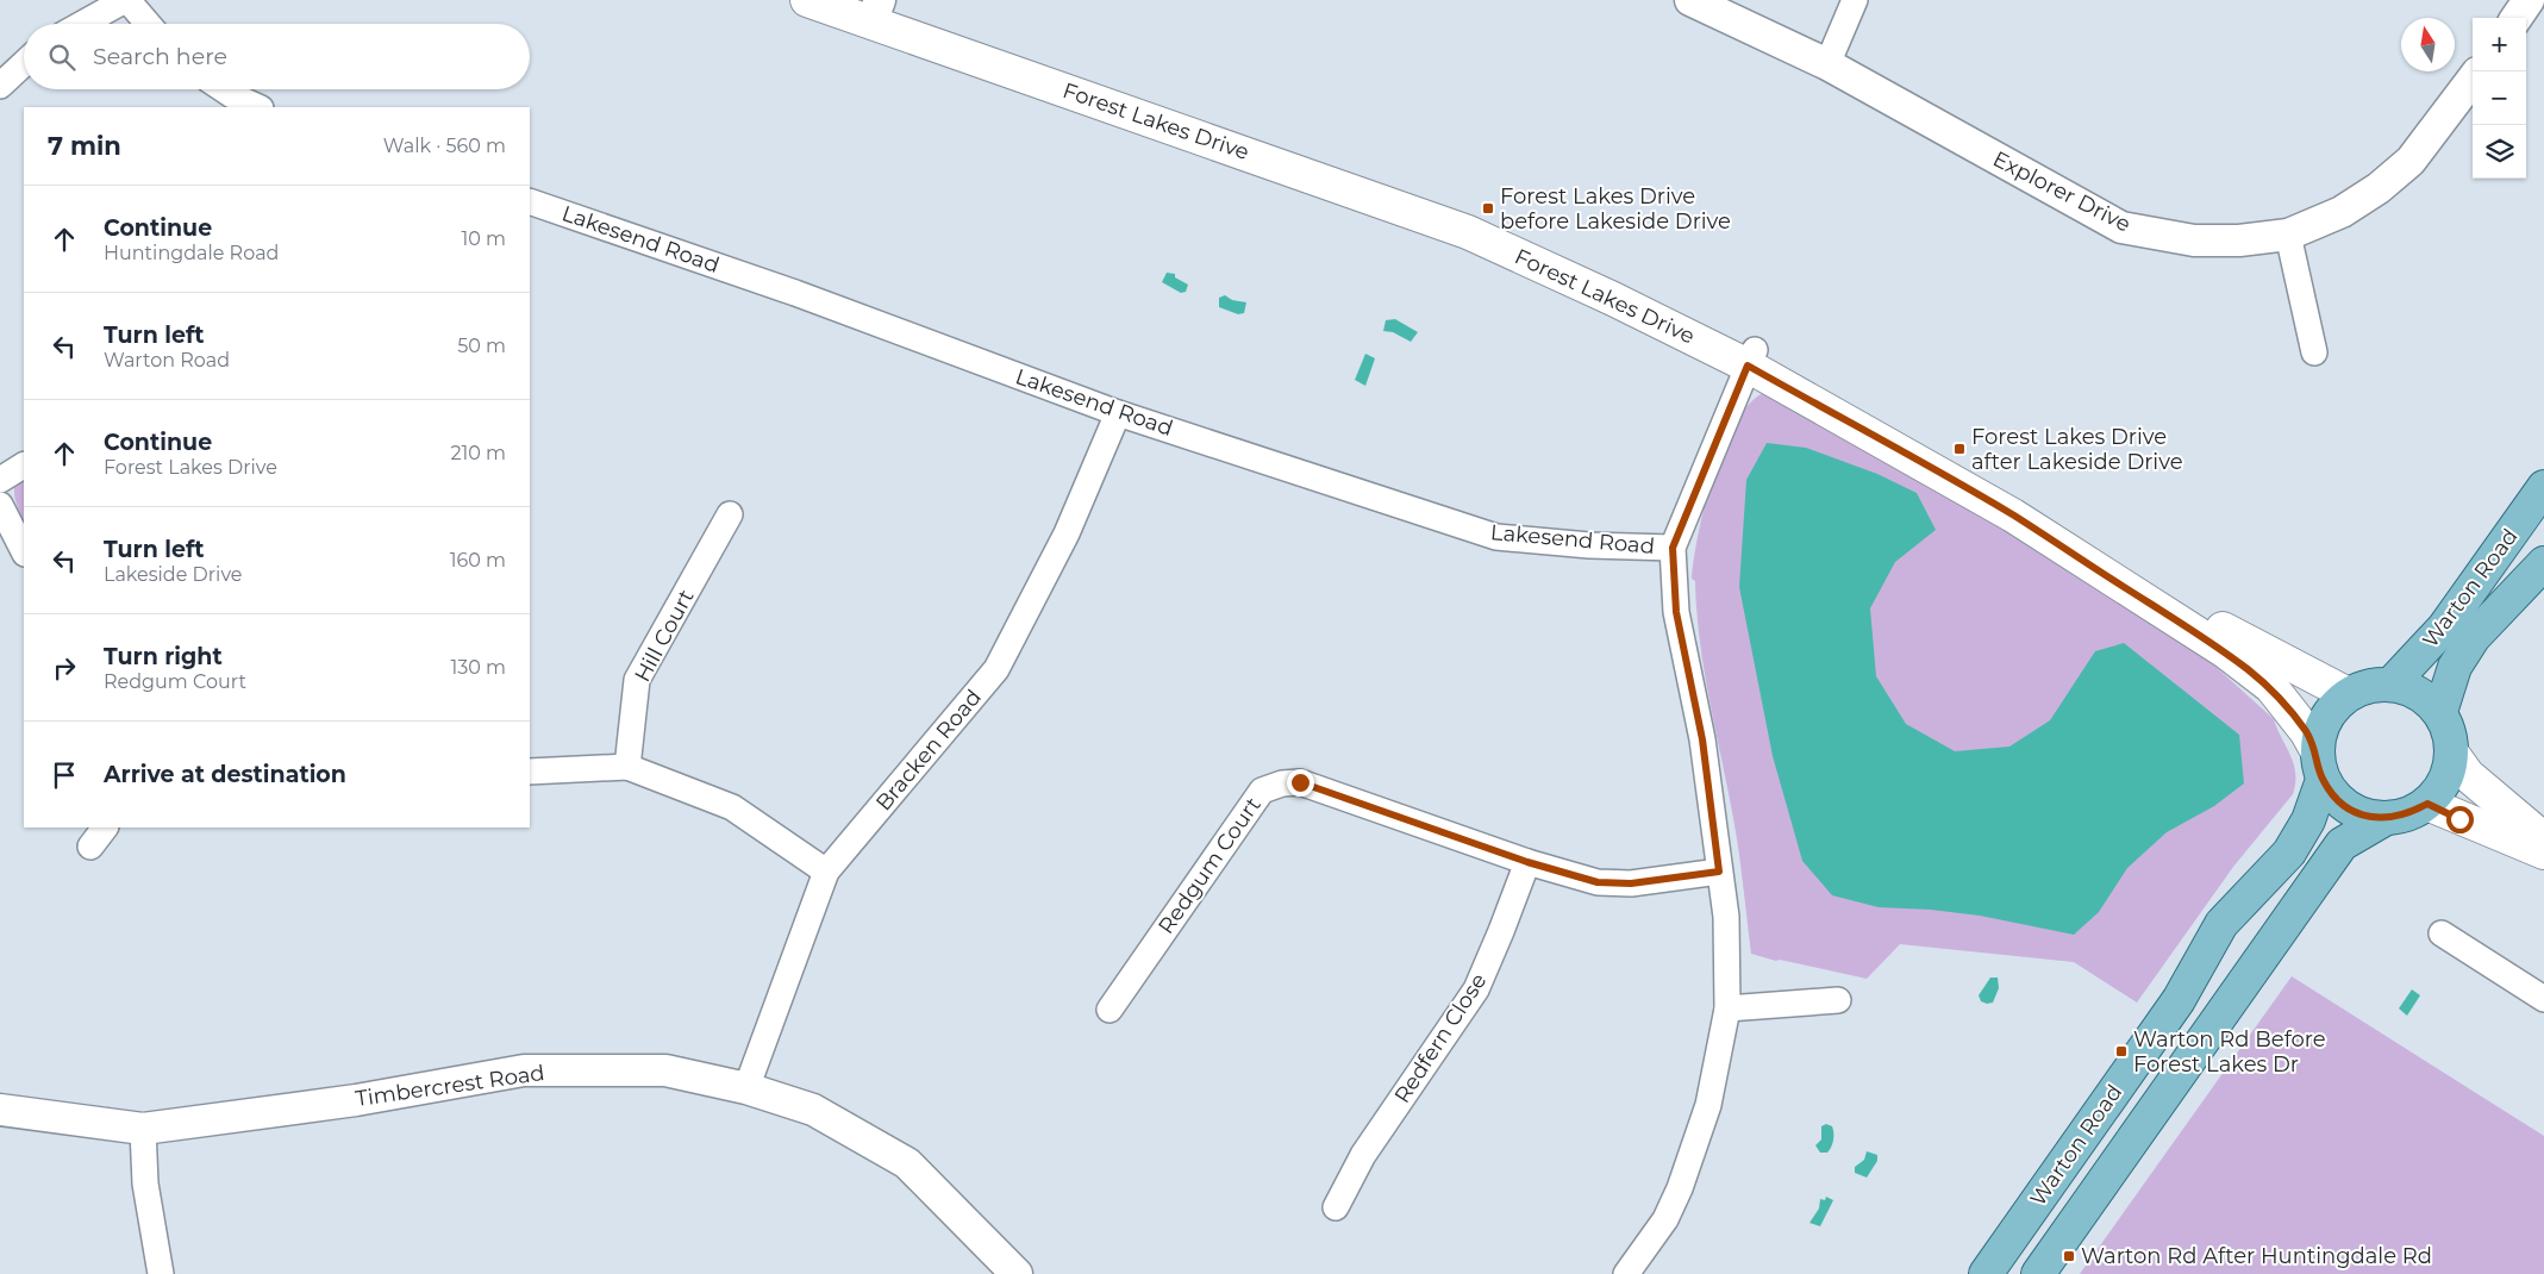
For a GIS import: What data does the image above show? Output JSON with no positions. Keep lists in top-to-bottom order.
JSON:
{
  "streets": {
    "main road": ["Forest Lakes Drive", "Warton Road"],
    "street": [
      "Explorer Drive",
      "Lakesend Road",
      "Hill Court",
      "Bracken Road",
      "Redgum Court",
      "Redfern Close",
      "Timbercrest Road"
    ]
  },
  "crossings": [
    ["Forest Lakes Drive", "Warton Road"],
    ["Lakesend Road", "Bracken Road"],
    ["Bracken Road", "Timbercrest Road"],
    ["Redgum Court", "Redfern Close"]
  ],
  "places": {
    "transit": [
      "Forest Lakes Drive before Lakeside Drive",
      "Forest Lakes Drive after Lakeside Drive",
      "Warton Rd Before Forest Lakes Dr",
      "Warton Rd After Huntingdale Rd"
    ]
  },
  "north": "top",
  "page": {
    "map_buttons": ["+", "−"],
    "search": "Search here",
    "heading": ["7 min", "Walk · 560 m"],
    "list": [
      ["Continue", "Huntingdale Road", "10 m"],
      ["Turn left", "Warton Road", "50 m"],
      ["Continue", "Forest Lakes Drive", "210 m"],
      ["Turn left", "Lakeside Drive", "160 m"],
      ["Turn right", "Redgum Court", "130 m"],
      "Arrive at destination"
    ]
  }
}
